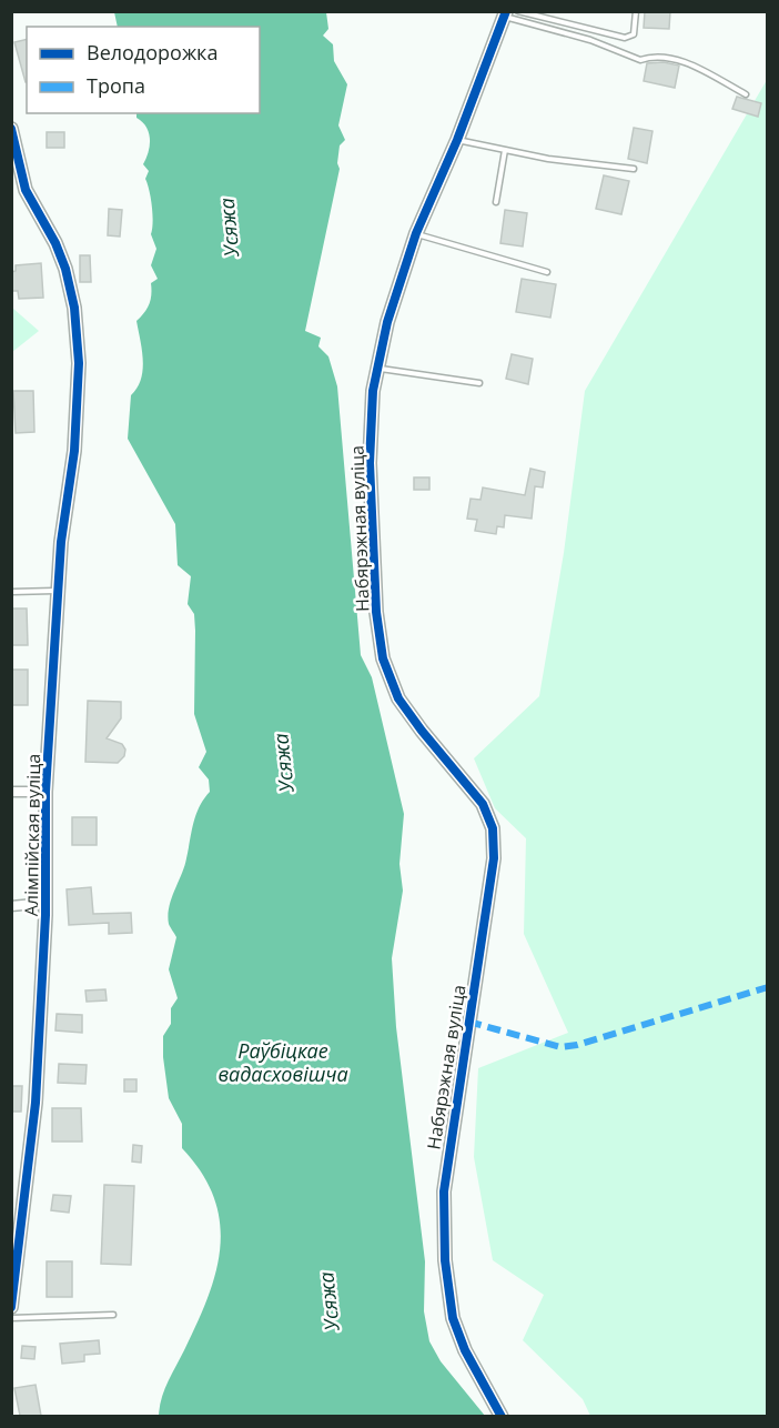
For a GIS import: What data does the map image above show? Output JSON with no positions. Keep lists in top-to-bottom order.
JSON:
{
  "streets": {
    "street": ["Набярэжная вуліца", "Алімпійская вуліца"]
  },
  "water": ["Усяжа", "Раўбіцкае вадасховішча"],
  "legend": ["Велодорожка", "Тропа"]
}
